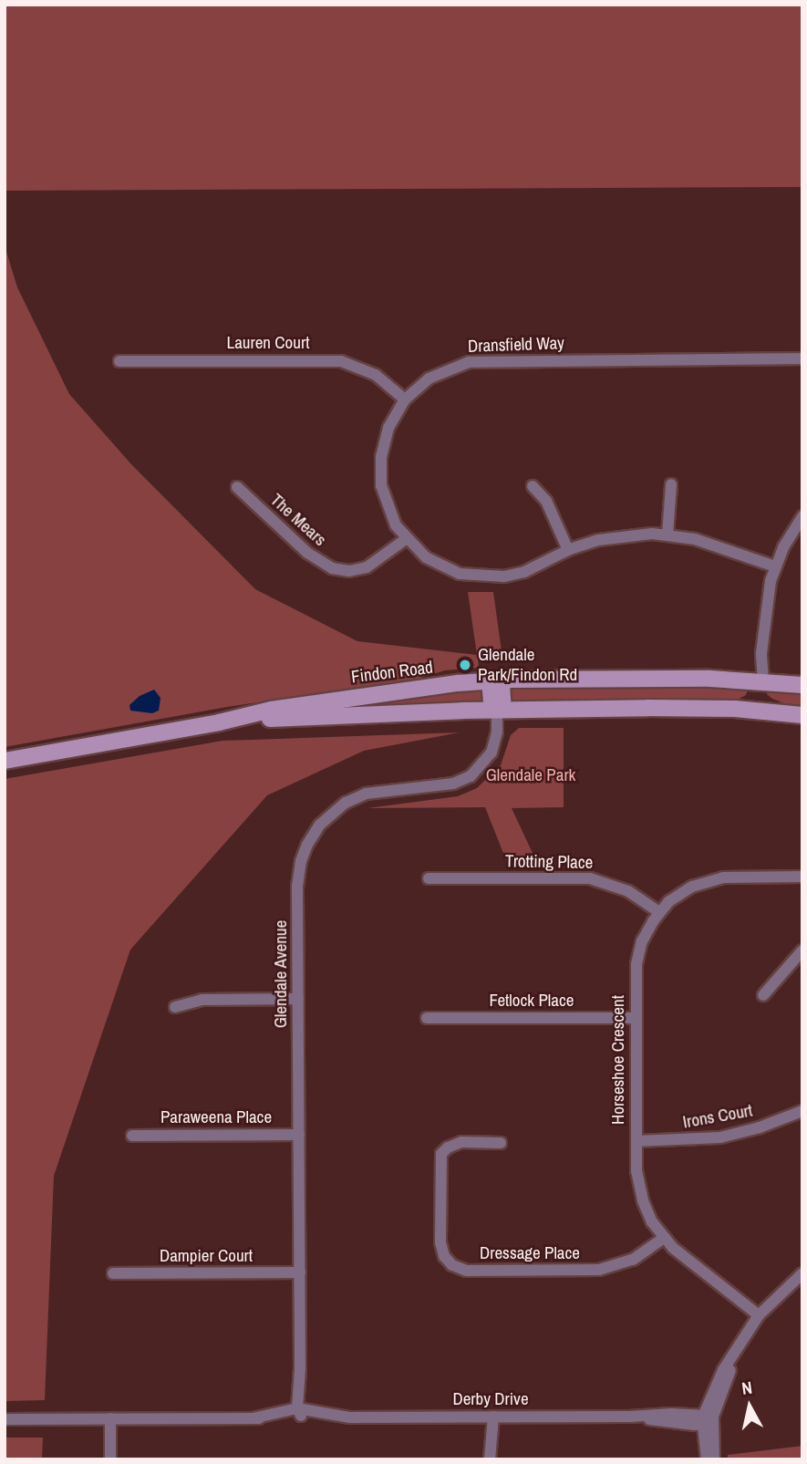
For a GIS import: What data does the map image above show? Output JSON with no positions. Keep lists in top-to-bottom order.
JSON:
{
  "streets": {
    "main road": ["Findon Road"],
    "street": [
      "Lauren Court",
      "Dransfield Way",
      "The Mears",
      "Trotting Place",
      "Glendale Avenue",
      "Fetlock Place",
      "Horseshoe Crescent",
      "Irons Court",
      "Paraweena Place",
      "Dressage Place",
      "Dampier Court",
      "Derby Drive"
    ]
  },
  "crossings": [
    ["Lauren Court", "Dransfield Way"],
    ["Dransfield Way", "The Mears"],
    ["Findon Road", "Glendale Avenue"],
    ["Trotting Place", "Horseshoe Crescent"],
    ["Glendale Avenue", "Paraweena Place"],
    ["Glendale Avenue", "Dampier Court"],
    ["Glendale Avenue", "Derby Drive"],
    ["Fetlock Place", "Horseshoe Crescent"],
    ["Horseshoe Crescent", "Irons Court"],
    ["Horseshoe Crescent", "Dressage Place"]
  ],
  "parks": ["Glendale Park"],
  "places": ["Glendale Park/Findon Rd"],
  "north": "top"
}
